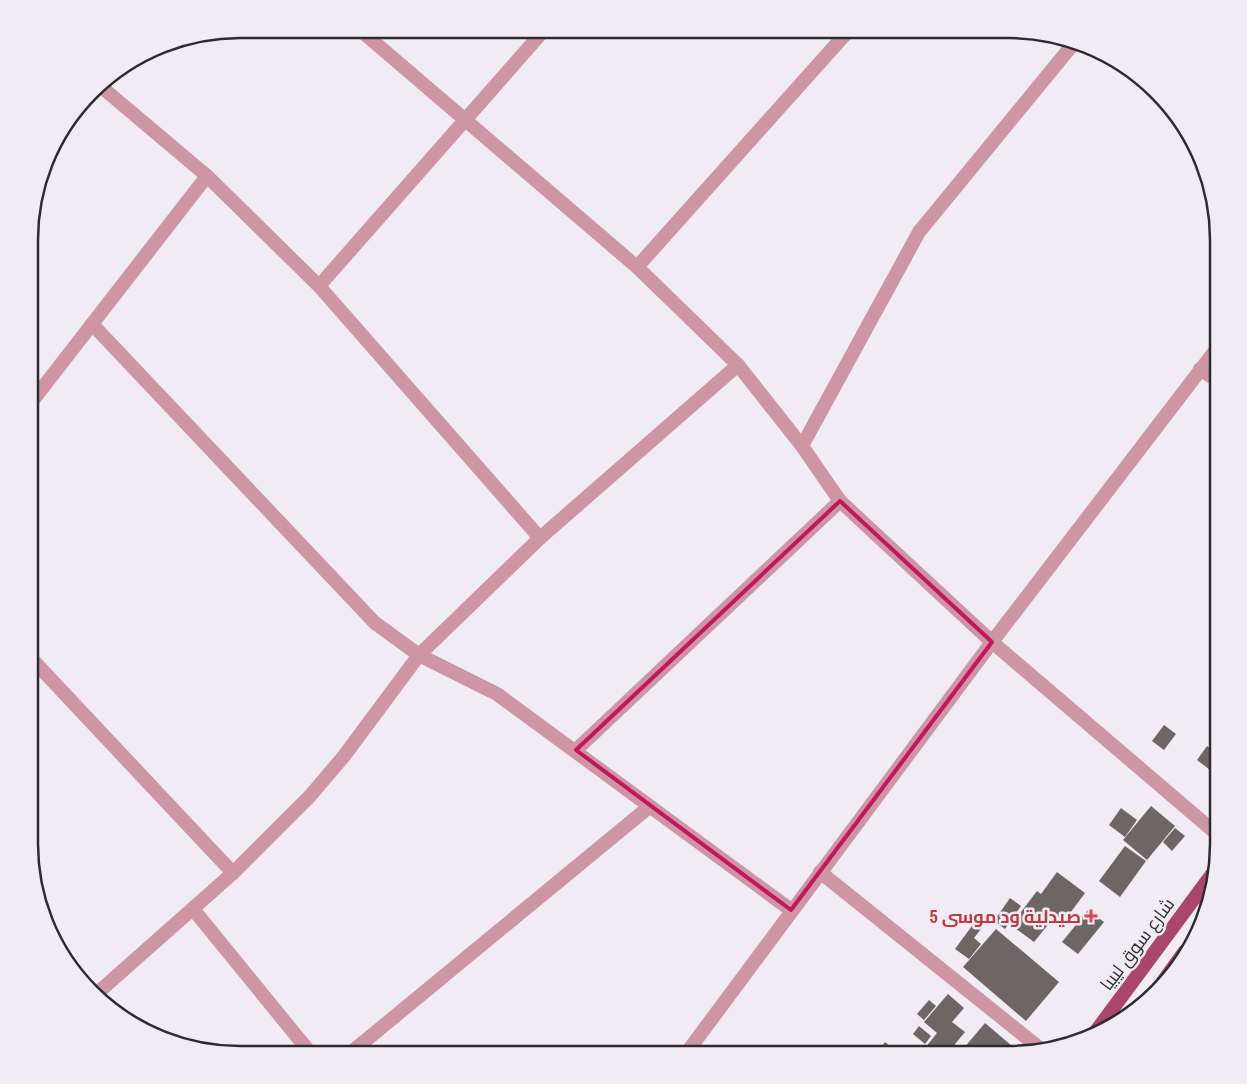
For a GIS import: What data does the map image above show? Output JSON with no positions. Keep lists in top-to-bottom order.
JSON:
{
  "streets": {
    "main road": ["شارع سوق ليبيا"]
  },
  "places": {
    "health": ["صيدلية ود موسى 5"]
  }
}
